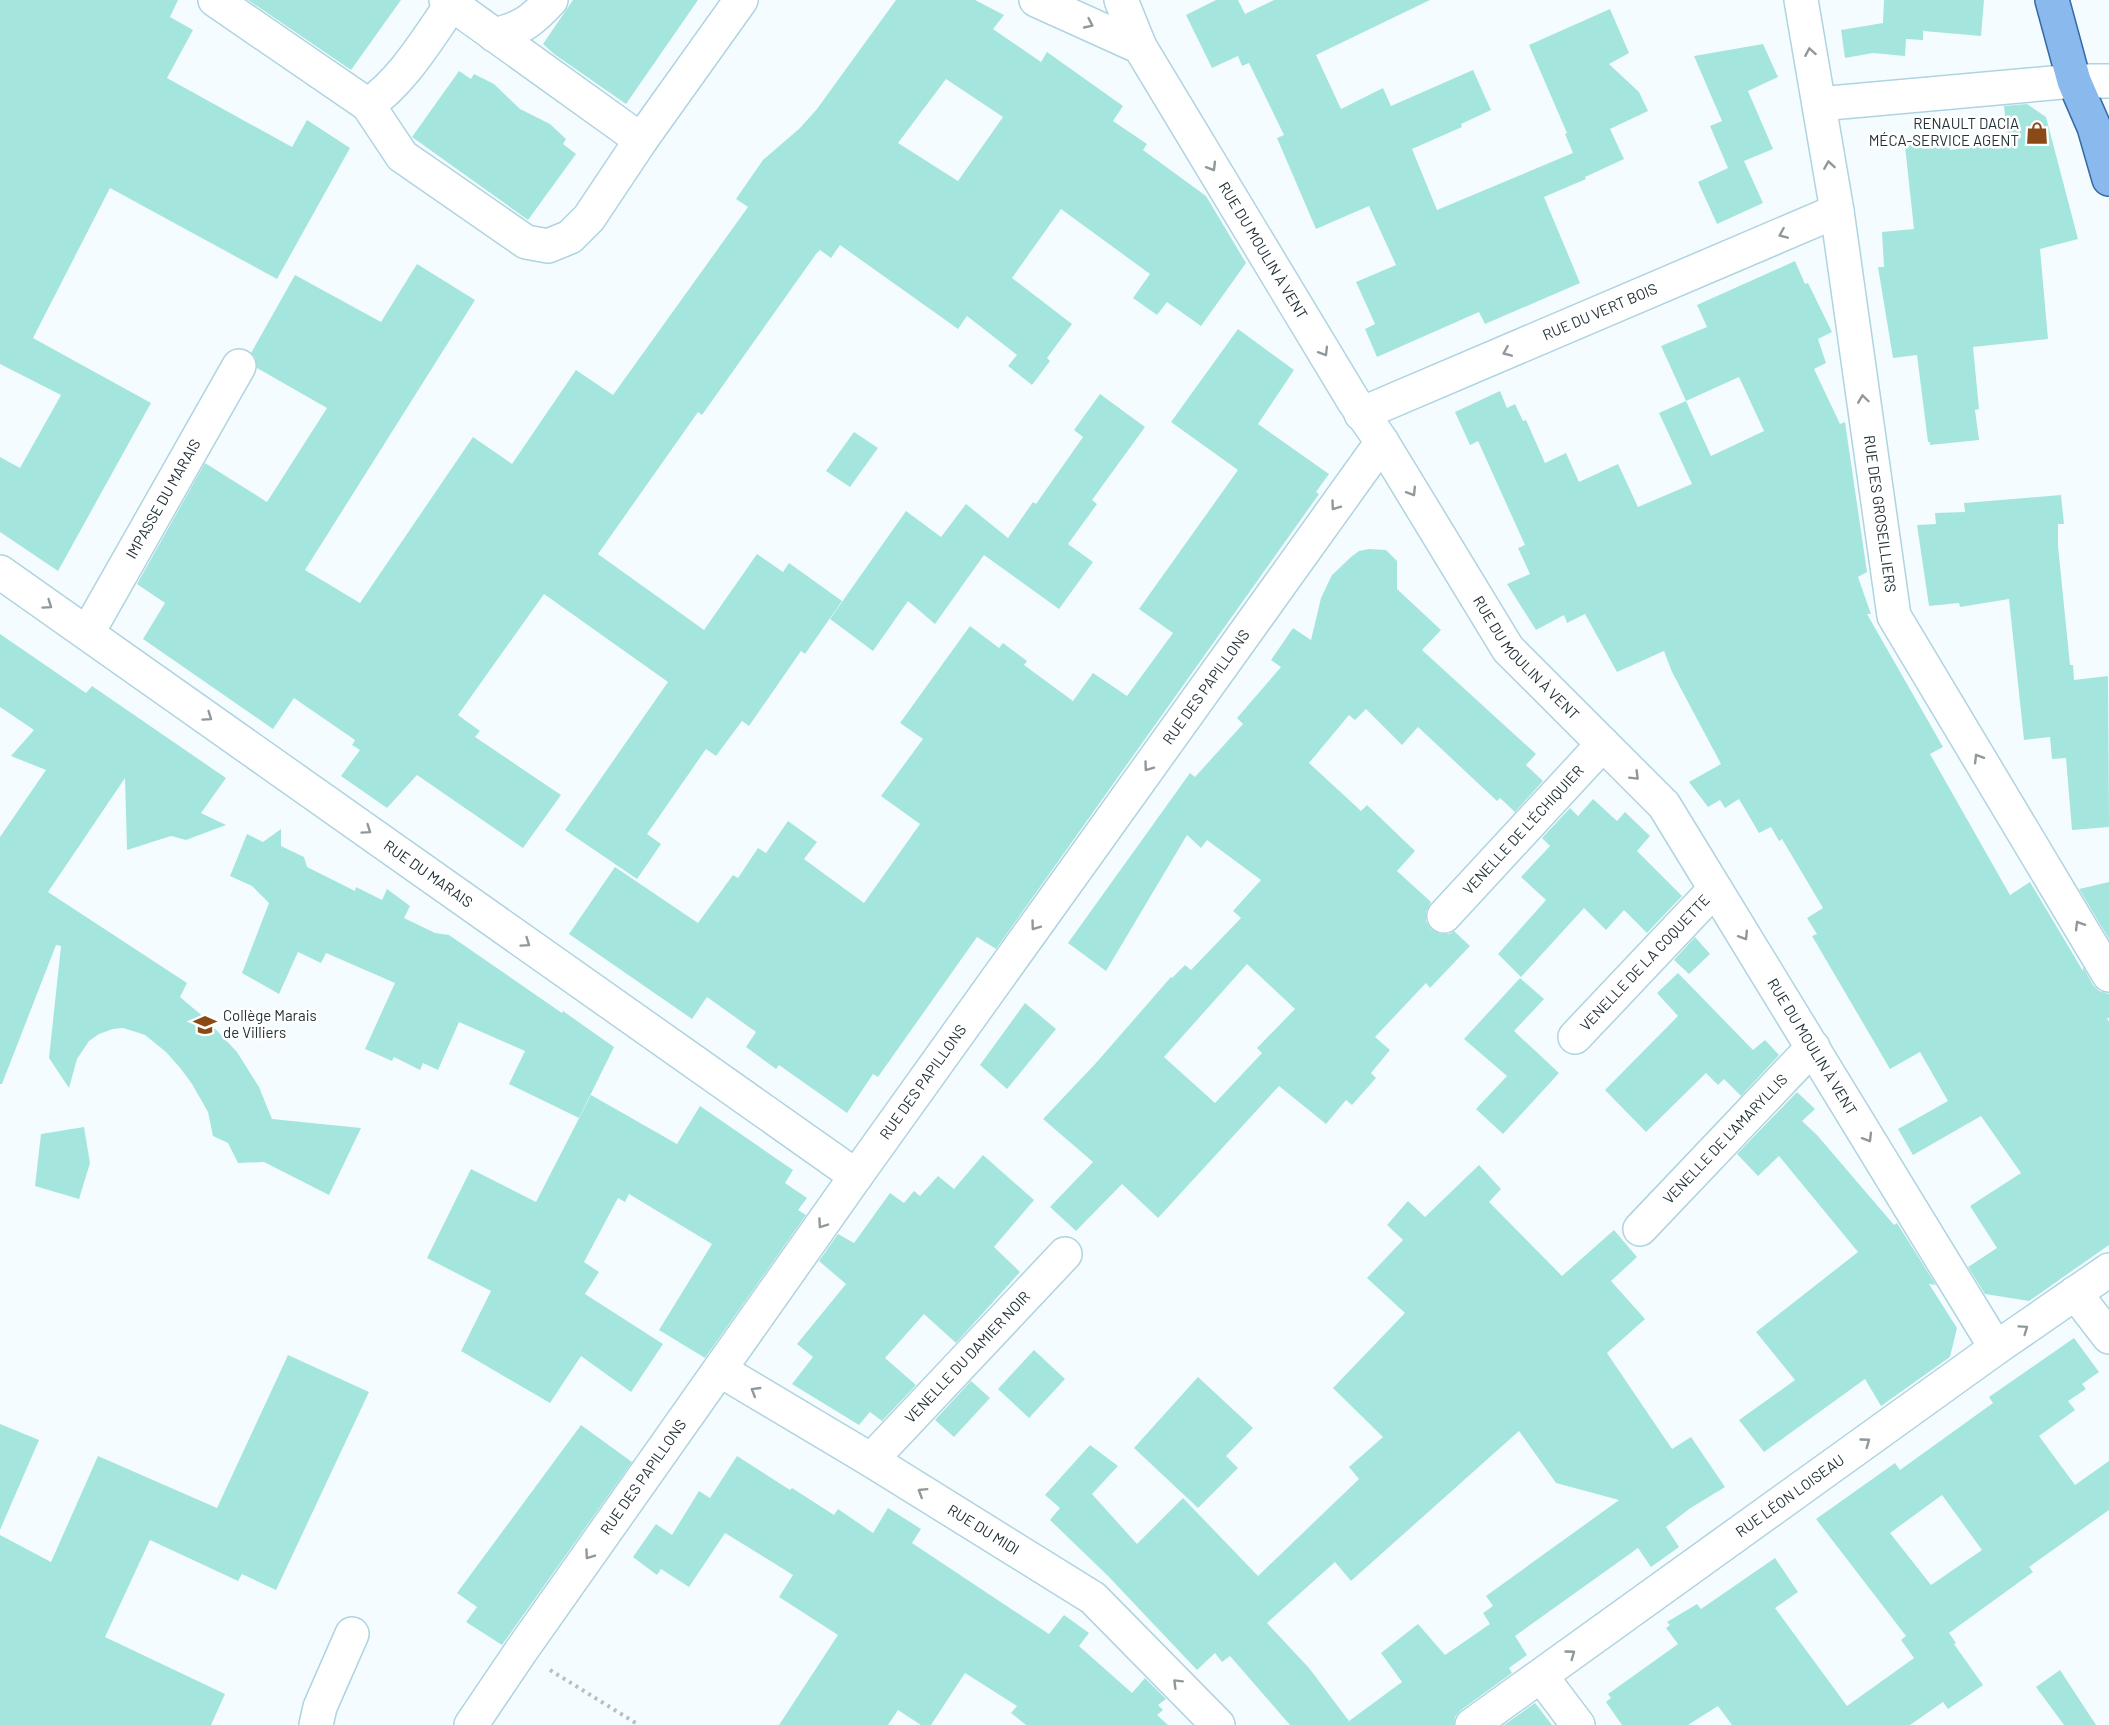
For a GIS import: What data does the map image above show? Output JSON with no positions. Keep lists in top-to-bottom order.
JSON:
{
  "streets": {
    "street": [
      "RUE DU MOULIN À VENT",
      "RUE DU VERT BOIS",
      "IMPASSE DU MARAIS",
      "RUE DES GROSEILLIERS",
      "RUE DES PAPILLONS",
      "VENELLE DE L'ÉCHIQUIER",
      "RUE DU MARAIS",
      "VENELLE DE LA COQUETTE",
      "VENELLE DE L'AMARYLLIS",
      "VENELLE DU DAMIER NOIR",
      "RUE LÉON LOISEAU",
      "RUE DU MIDI"
    ]
  },
  "crossings": [
    ["RUE DU MOULIN À VENT", "RUE DU VERT BOIS"],
    ["RUE DU MOULIN À VENT", "RUE DES PAPILLONS"],
    ["RUE DU MOULIN À VENT", "VENELLE DE L'ÉCHIQUIER"],
    ["RUE DU MOULIN À VENT", "VENELLE DE LA COQUETTE"],
    ["RUE DU MOULIN À VENT", "VENELLE DE L'AMARYLLIS"],
    ["RUE DU MOULIN À VENT", "RUE LÉON LOISEAU"],
    ["RUE DU VERT BOIS", "RUE DES GROSEILLIERS"],
    ["IMPASSE DU MARAIS", "RUE DU MARAIS"],
    ["RUE DES PAPILLONS", "RUE DU MARAIS"],
    ["RUE DES PAPILLONS", "RUE DU MIDI"],
    ["VENELLE DU DAMIER NOIR", "RUE DU MIDI"]
  ],
  "one_way": [
    "RUE DU MOULIN À VENT",
    "RUE DU VERT BOIS",
    "RUE DES GROSEILLIERS",
    "RUE DES PAPILLONS",
    "RUE DU MARAIS",
    "RUE LÉON LOISEAU",
    "RUE DU MIDI"
  ],
  "places": {
    "shop": ["RENAULT DACIA MÉCA-SERVICE AGENT"],
    "school or university": ["Collège Marais de Villiers"]
  }
}
